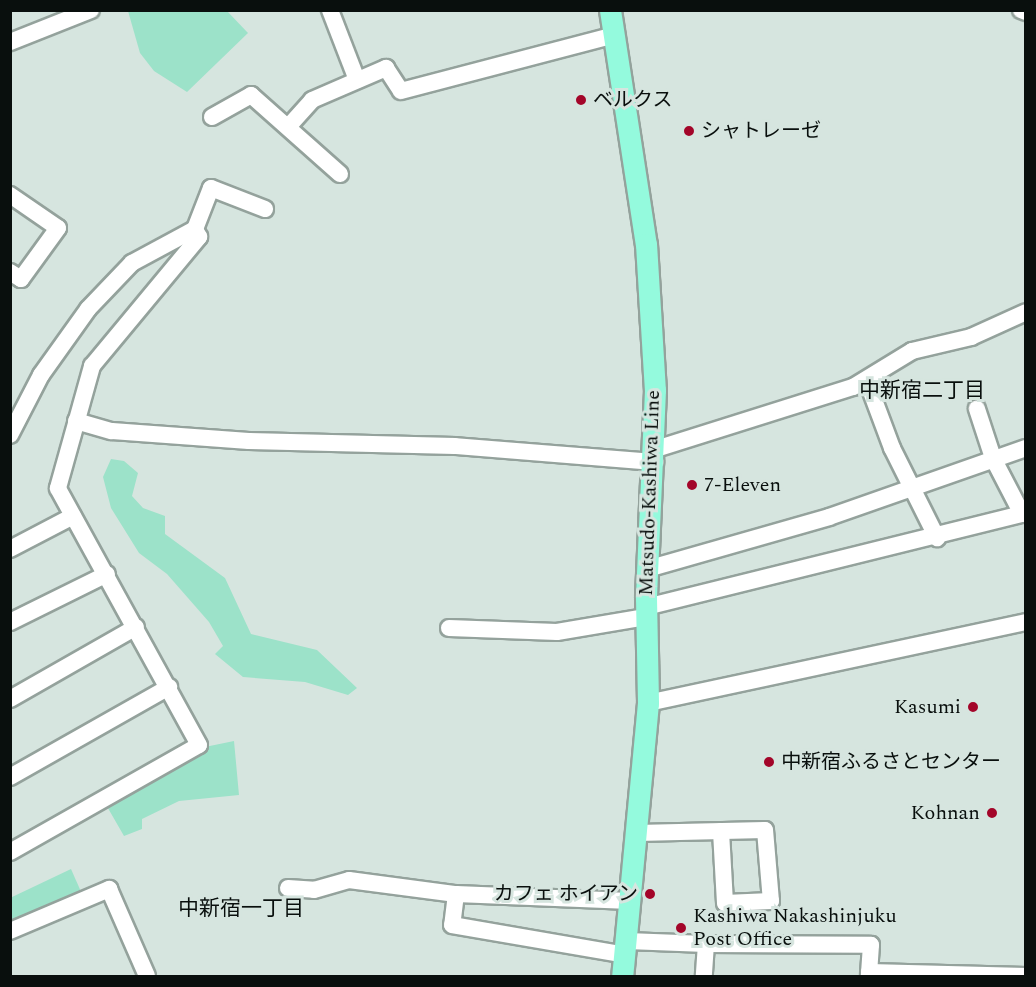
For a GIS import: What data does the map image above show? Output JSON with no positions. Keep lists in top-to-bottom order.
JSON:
{
  "streets": {
    "main road": ["Matsudo-Kashiwa Line"]
  },
  "districts": ["中新宿二丁目", "中新宿一丁目"],
  "places": [
    "ベルクス",
    "シャトレーゼ",
    "7-Eleven",
    "Kasumi",
    "中新宿ふるさとセンター",
    "Kohnan",
    "カフェ ホイアン",
    "Kashiwa Nakashinjuku Post Office"
  ]
}
